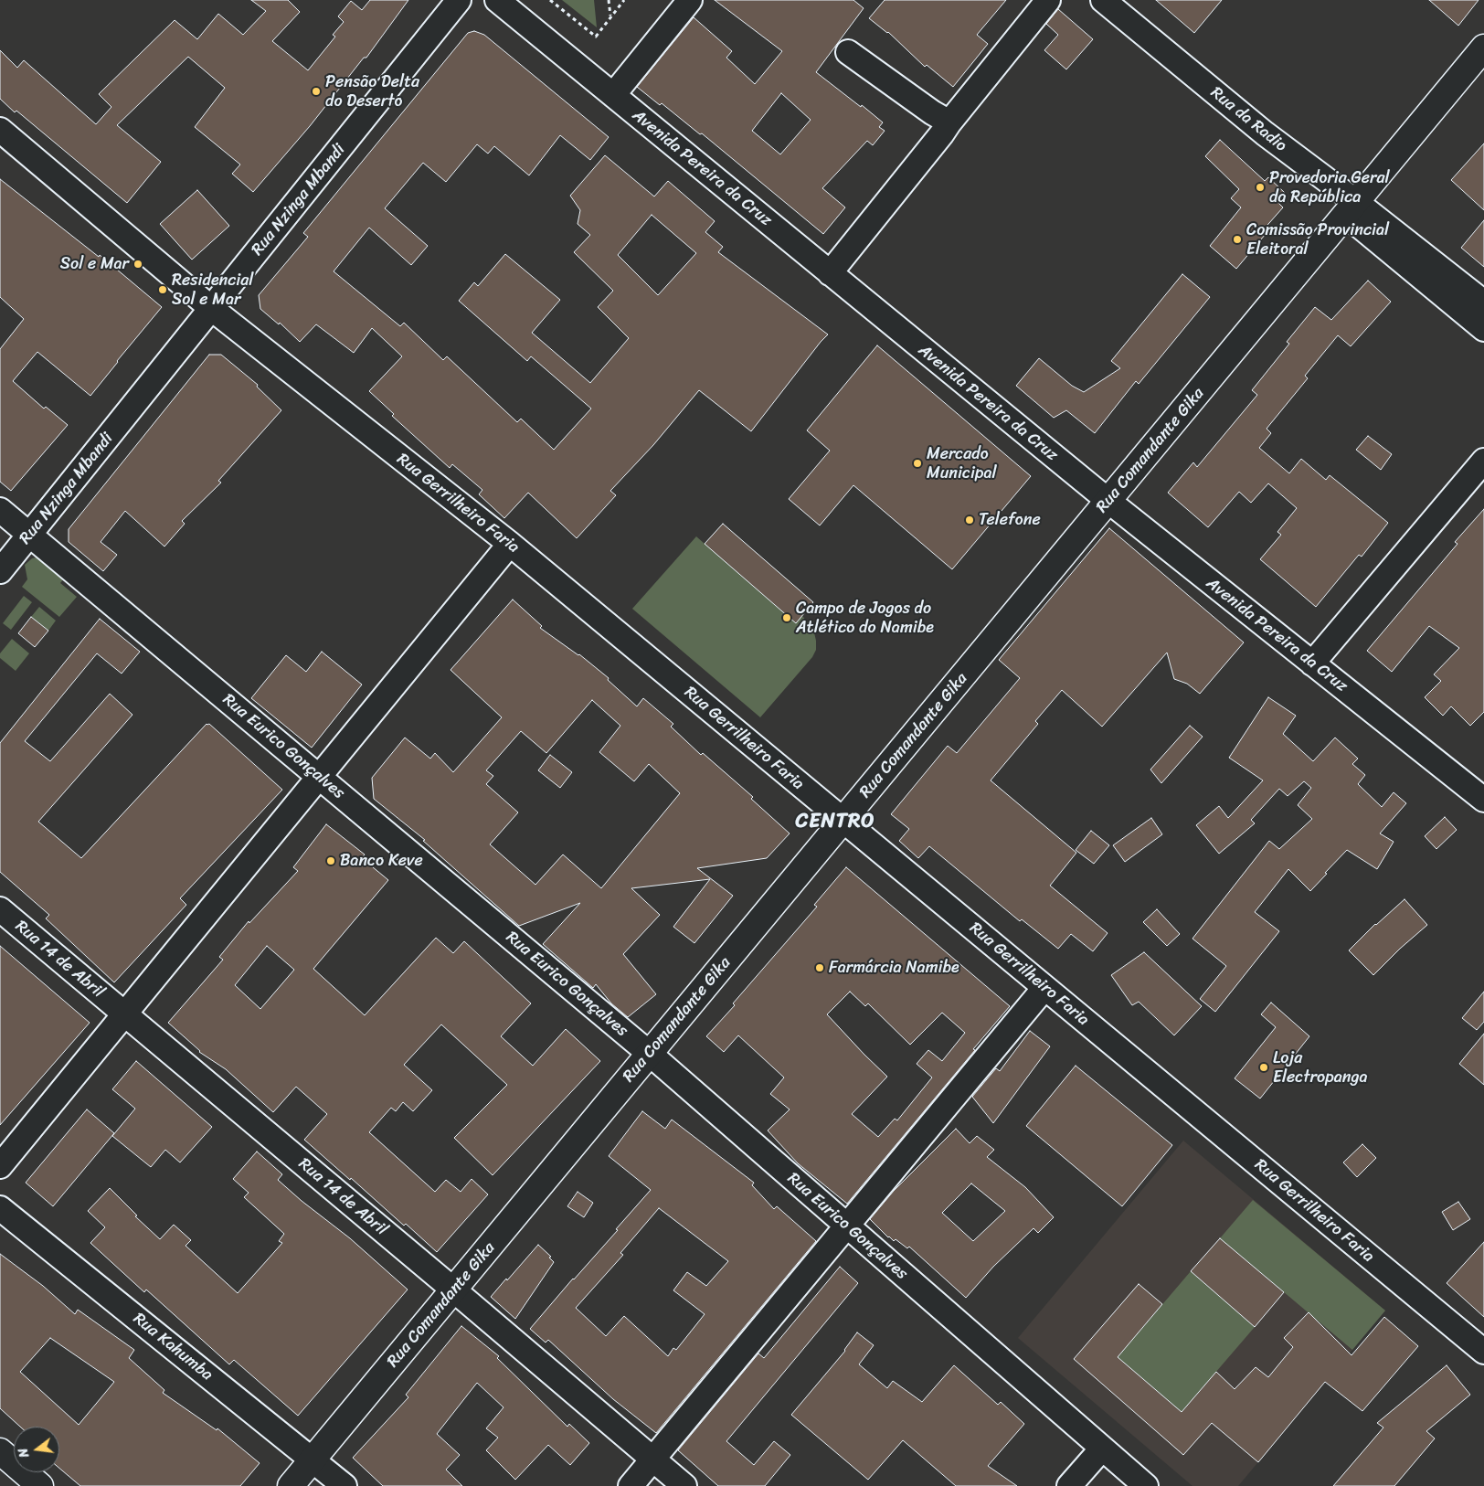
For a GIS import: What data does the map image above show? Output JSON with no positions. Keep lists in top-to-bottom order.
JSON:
{
  "streets": {
    "street": [
      "Rua da Radio",
      "Avenida Pereira da Cruz",
      "Rua Nzinga Mbandi",
      "Rua Comandante Gika",
      "Rua Gerrilheiro Faria",
      "Rua Eurico Gonçalves",
      "Rua 14 de Abril",
      "Rua Kahumba"
    ]
  },
  "crossings": [
    ["Rua da Radio", "Rua Comandante Gika"],
    ["Avenida Pereira da Cruz", "Rua Comandante Gika"],
    ["Rua Nzinga Mbandi", "Rua Gerrilheiro Faria"],
    ["Rua Nzinga Mbandi", "Rua Eurico Gonçalves"],
    ["Rua Comandante Gika", "Rua Gerrilheiro Faria"],
    ["Rua Comandante Gika", "Rua Eurico Gonçalves"],
    ["Rua Comandante Gika", "Rua 14 de Abril"],
    ["Rua Comandante Gika", "Rua Kahumba"]
  ],
  "districts": ["CENTRO"],
  "places": [
    "Pensão Delta do Deserto",
    "Provedoria Geral da República",
    "Comissão Provincial Eleitoral",
    "Sol e Mar",
    "Residencial Sol e Mar",
    "Mercado Municipal",
    "Telefone",
    "Campo de Jogos do Atlético do Namibe",
    "Banco Keve",
    "Farmárcia Namibe",
    "Loja Electropanga"
  ],
  "north": "left"
}
